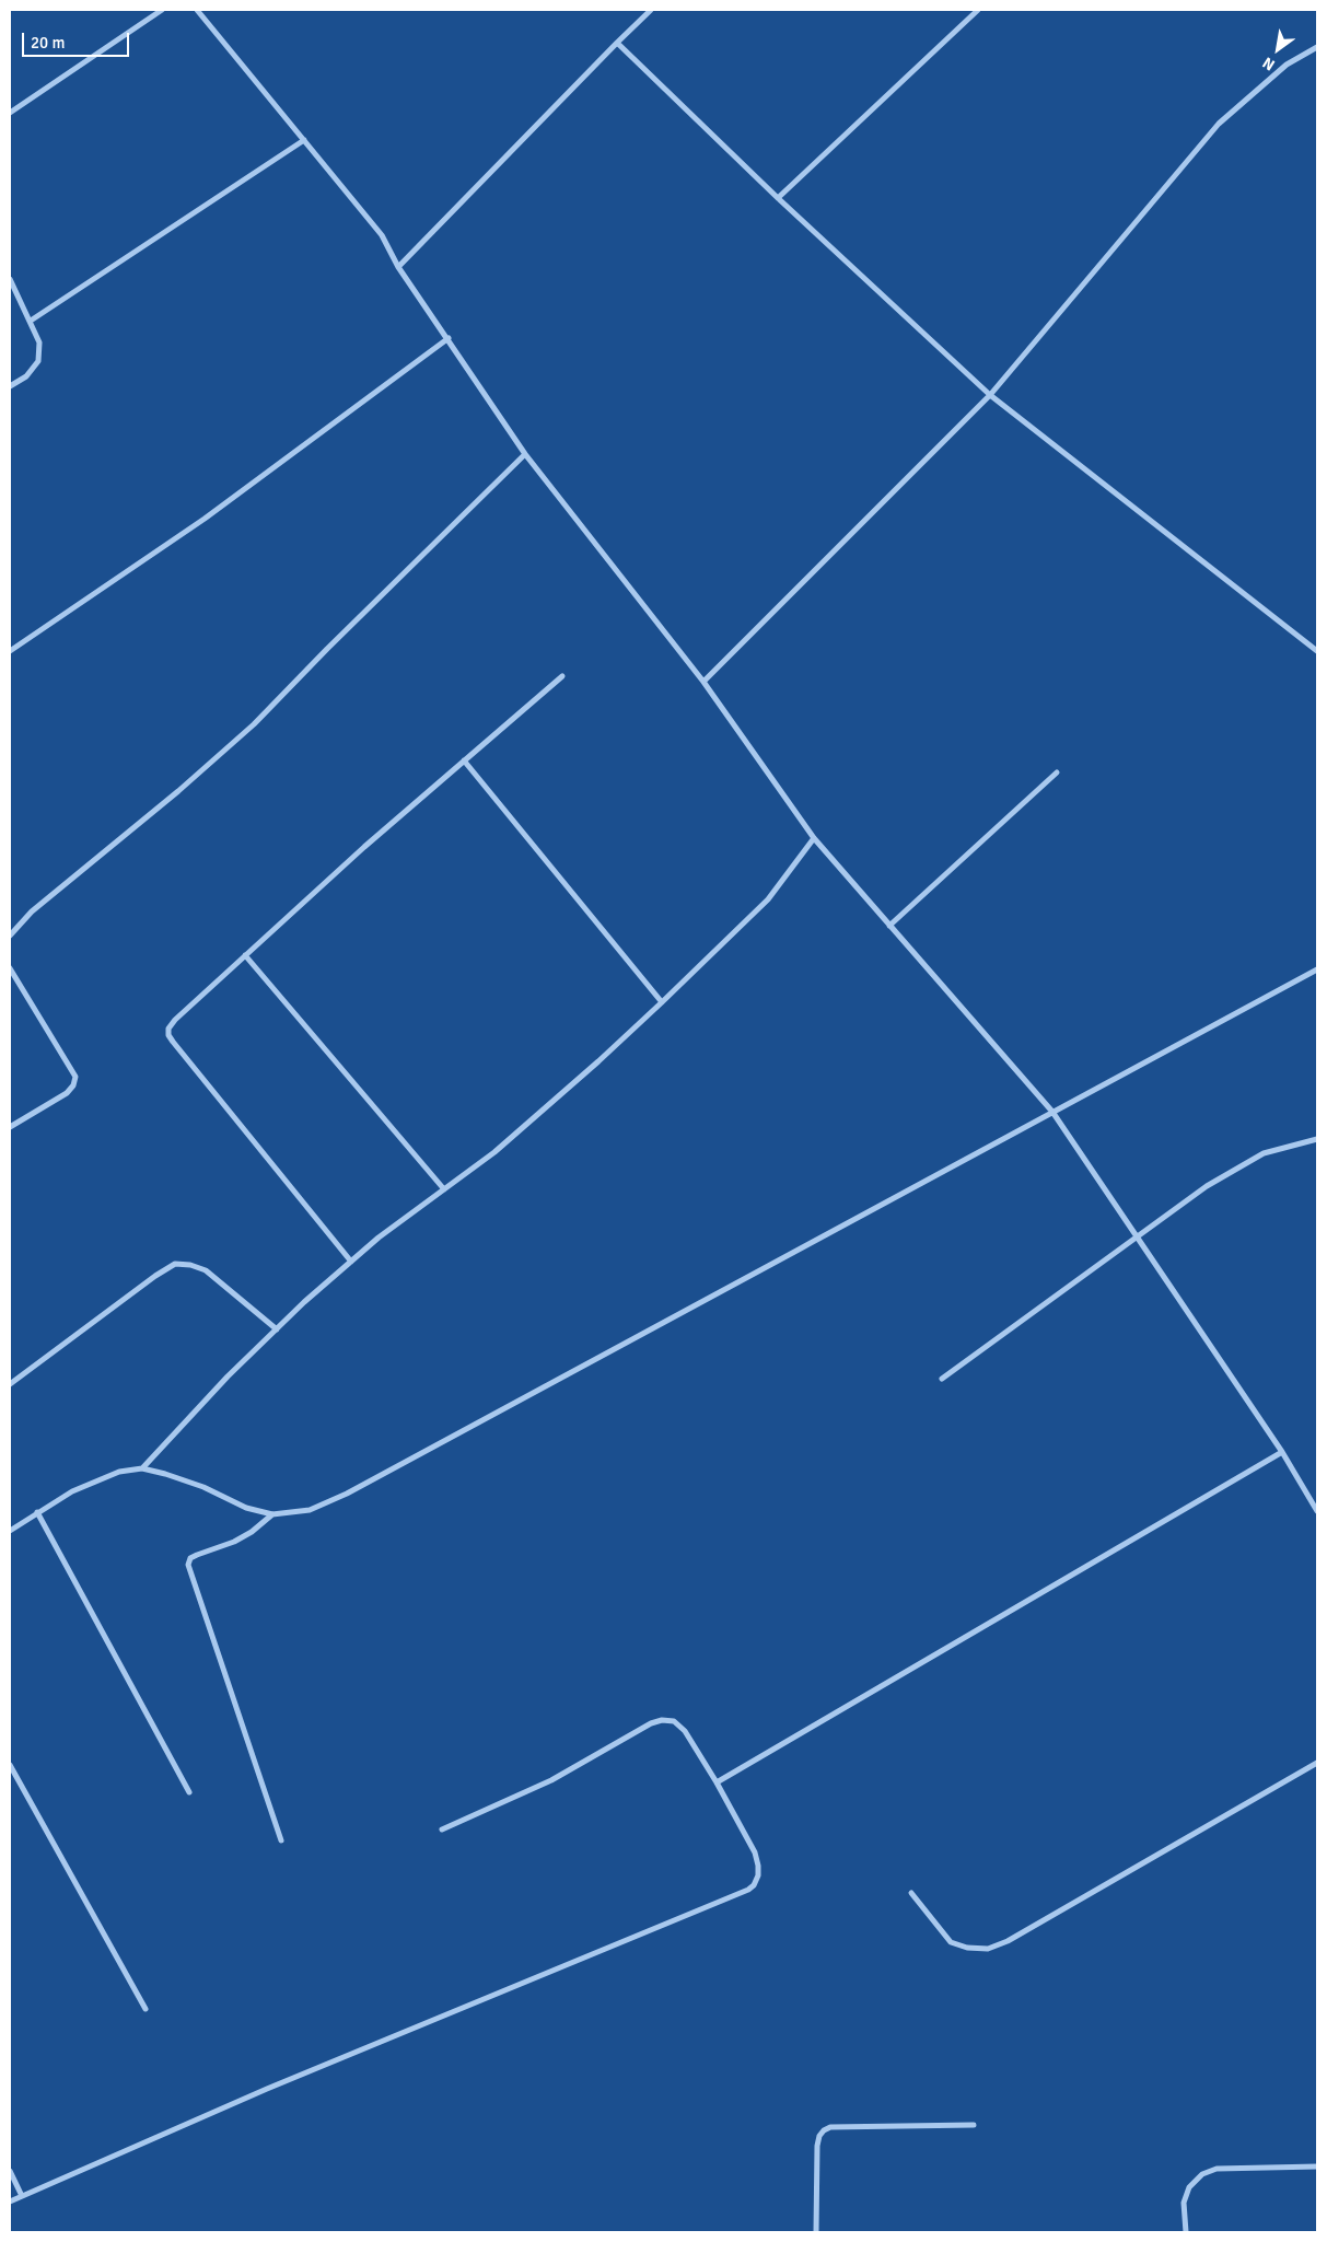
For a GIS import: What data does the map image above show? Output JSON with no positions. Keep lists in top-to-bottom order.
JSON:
{
  "scale_bar": "20 m",
  "north": "bottom left"
}
